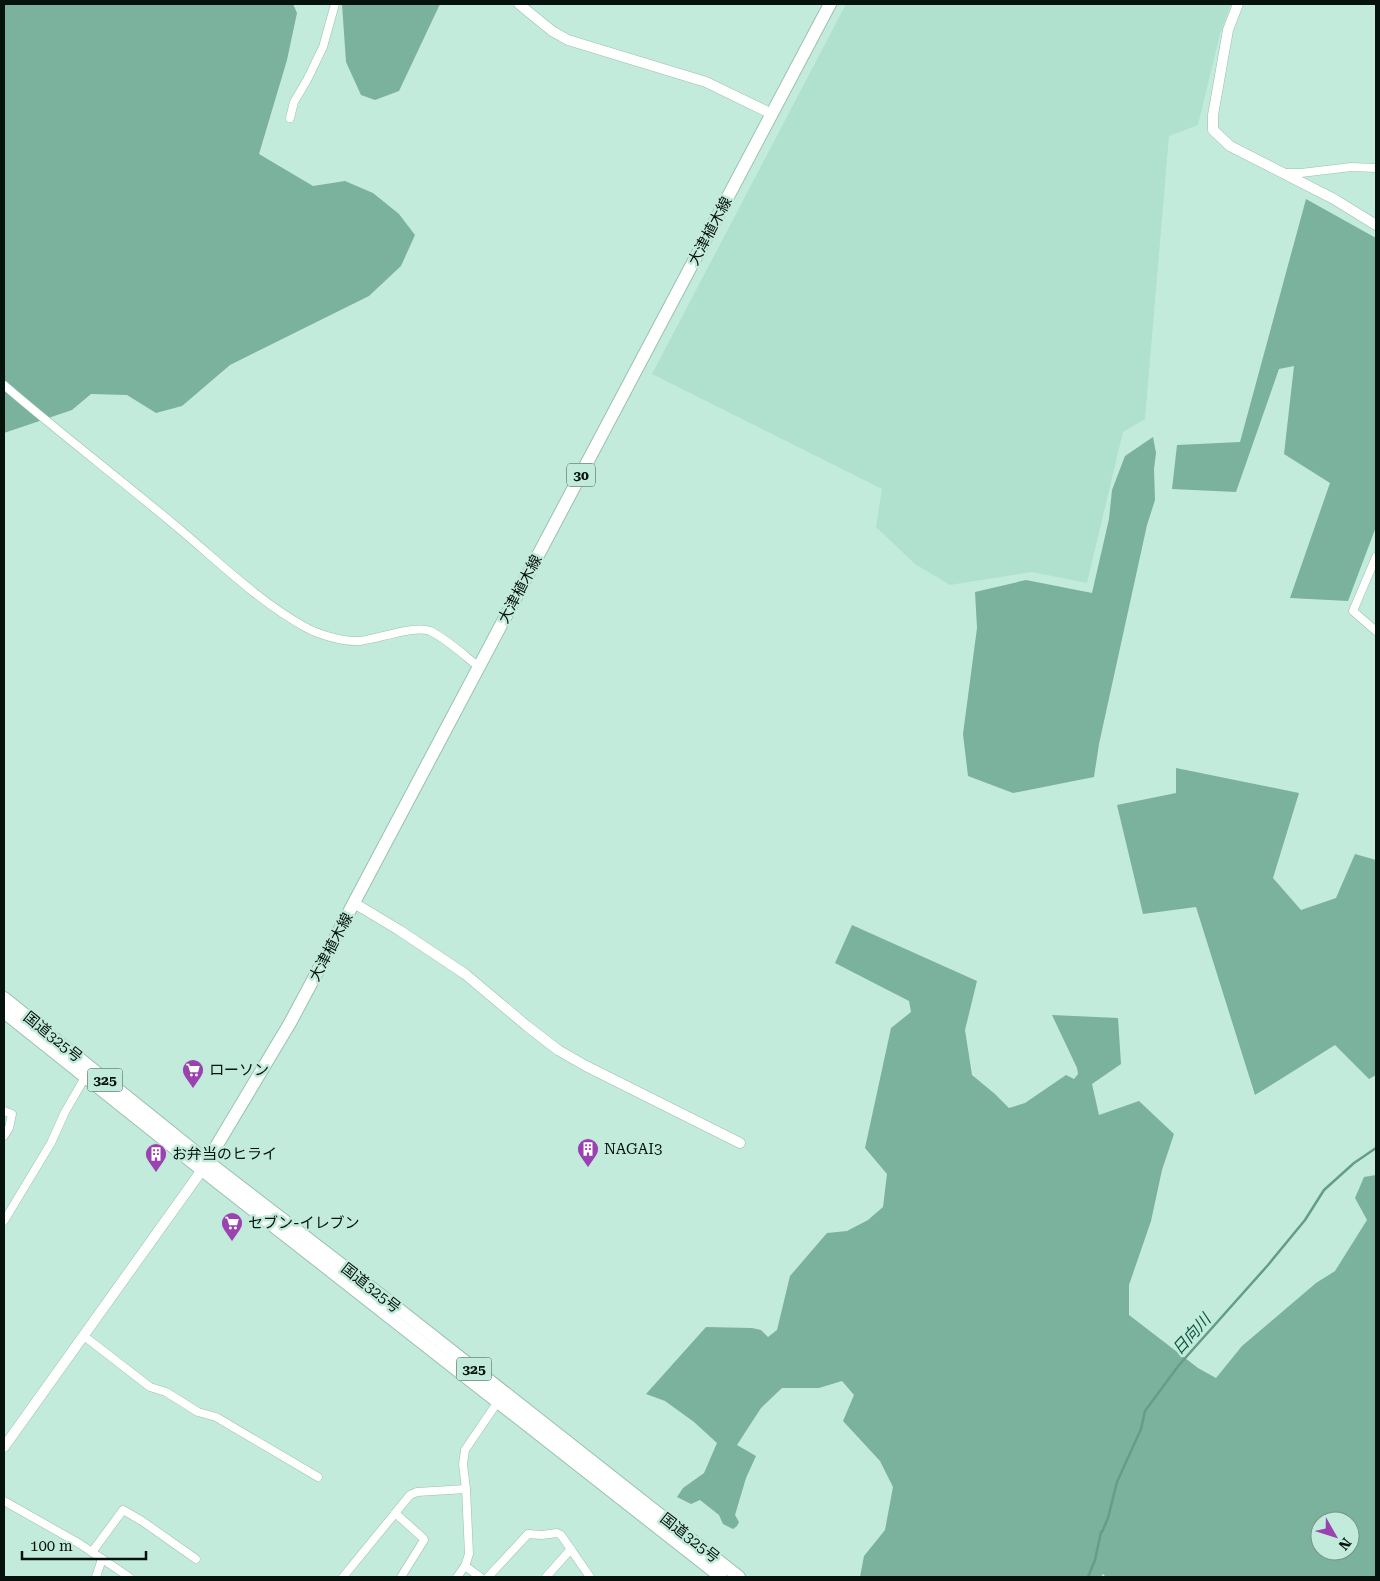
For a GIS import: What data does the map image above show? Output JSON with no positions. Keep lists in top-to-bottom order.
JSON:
{
  "streets": {
    "main road": [
      "大津植木線",
      "30",
      "国道325号",
      "325"
    ]
  },
  "crossings": [
    ["大津植木線", "国道325号"]
  ],
  "water": ["日向川"],
  "places": {
    "supermarket": ["ローソン", "セブン-イレブン"],
    "building": ["NAGAI3", "お弁当のヒライ"]
  },
  "scale_bar": "100 m",
  "north": "bottom right"
}
